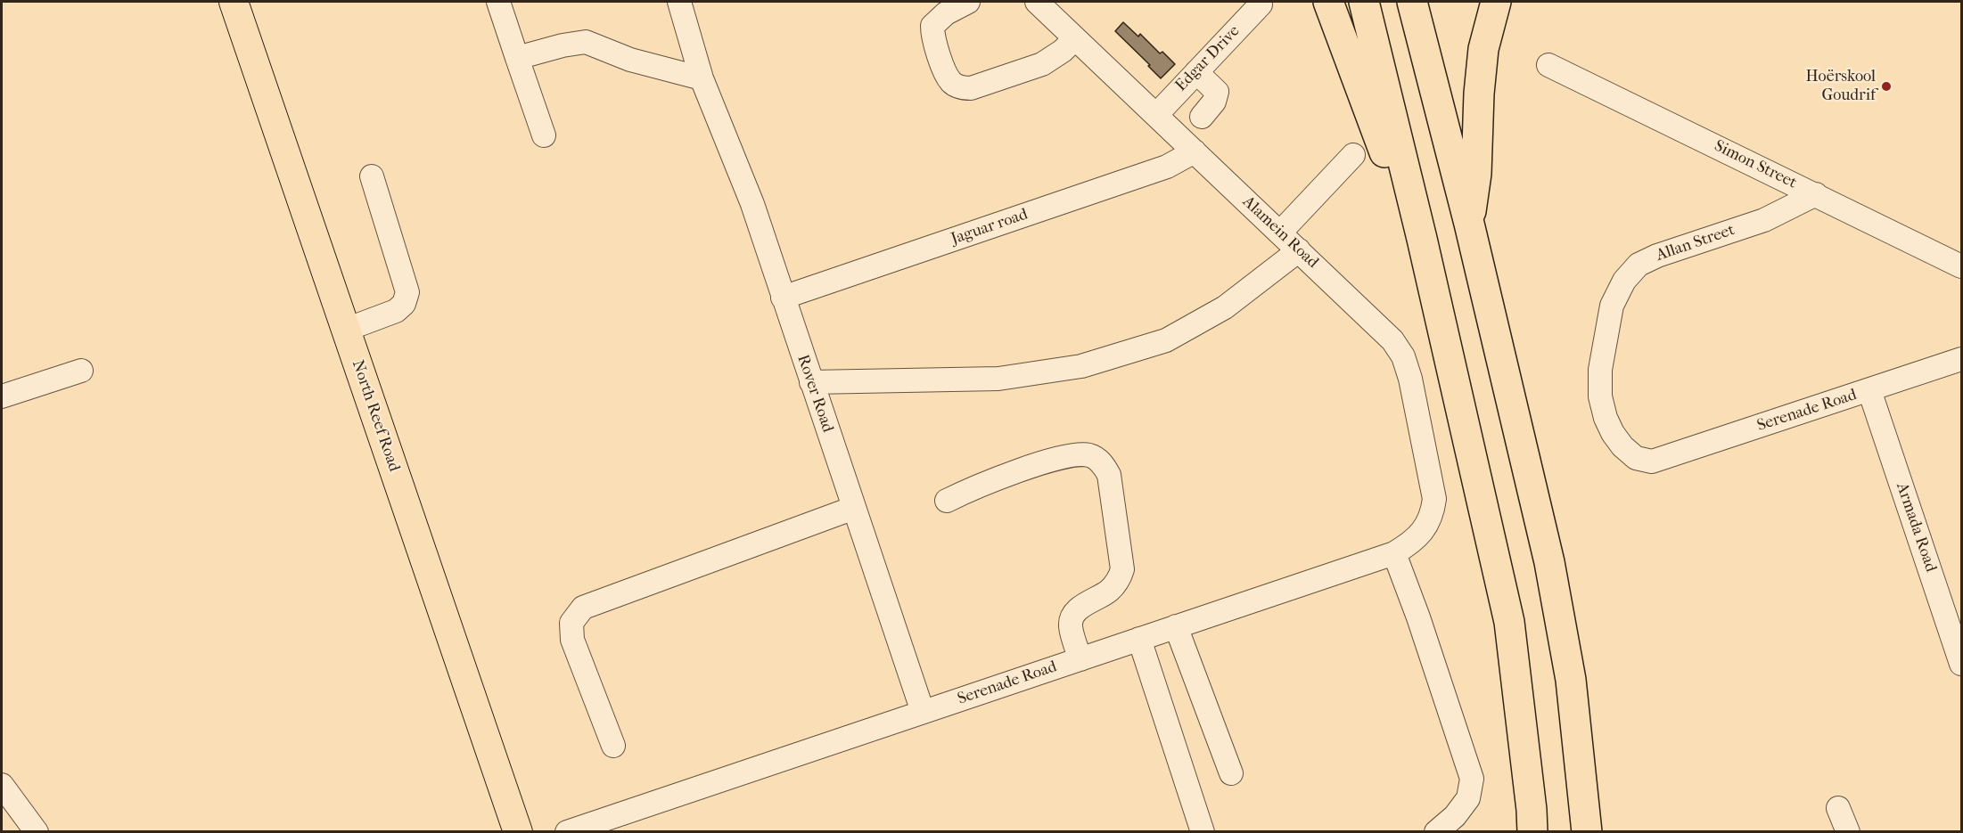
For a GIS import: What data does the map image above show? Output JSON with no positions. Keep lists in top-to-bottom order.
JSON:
{
  "streets": {
    "main road": ["North Reef Road"],
    "street": [
      "Edgar Drive",
      "Simon Street",
      "Jaguar road",
      "Alamein Road",
      "Allan Street",
      "Rover Road",
      "Serenade Road",
      "Armada Road"
    ]
  },
  "crossings": [
    ["Edgar Drive", "Alamein Road"],
    ["Simon Street", "Allan Street"],
    ["Jaguar road", "Alamein Road"],
    ["Jaguar road", "Rover Road"],
    ["Alamein Road", "Serenade Road"],
    ["Allan Street", "Serenade Road"],
    ["Rover Road", "Serenade Road"],
    ["Serenade Road", "Armada Road"]
  ],
  "places": ["Hoërskool Goudrif"]
}
